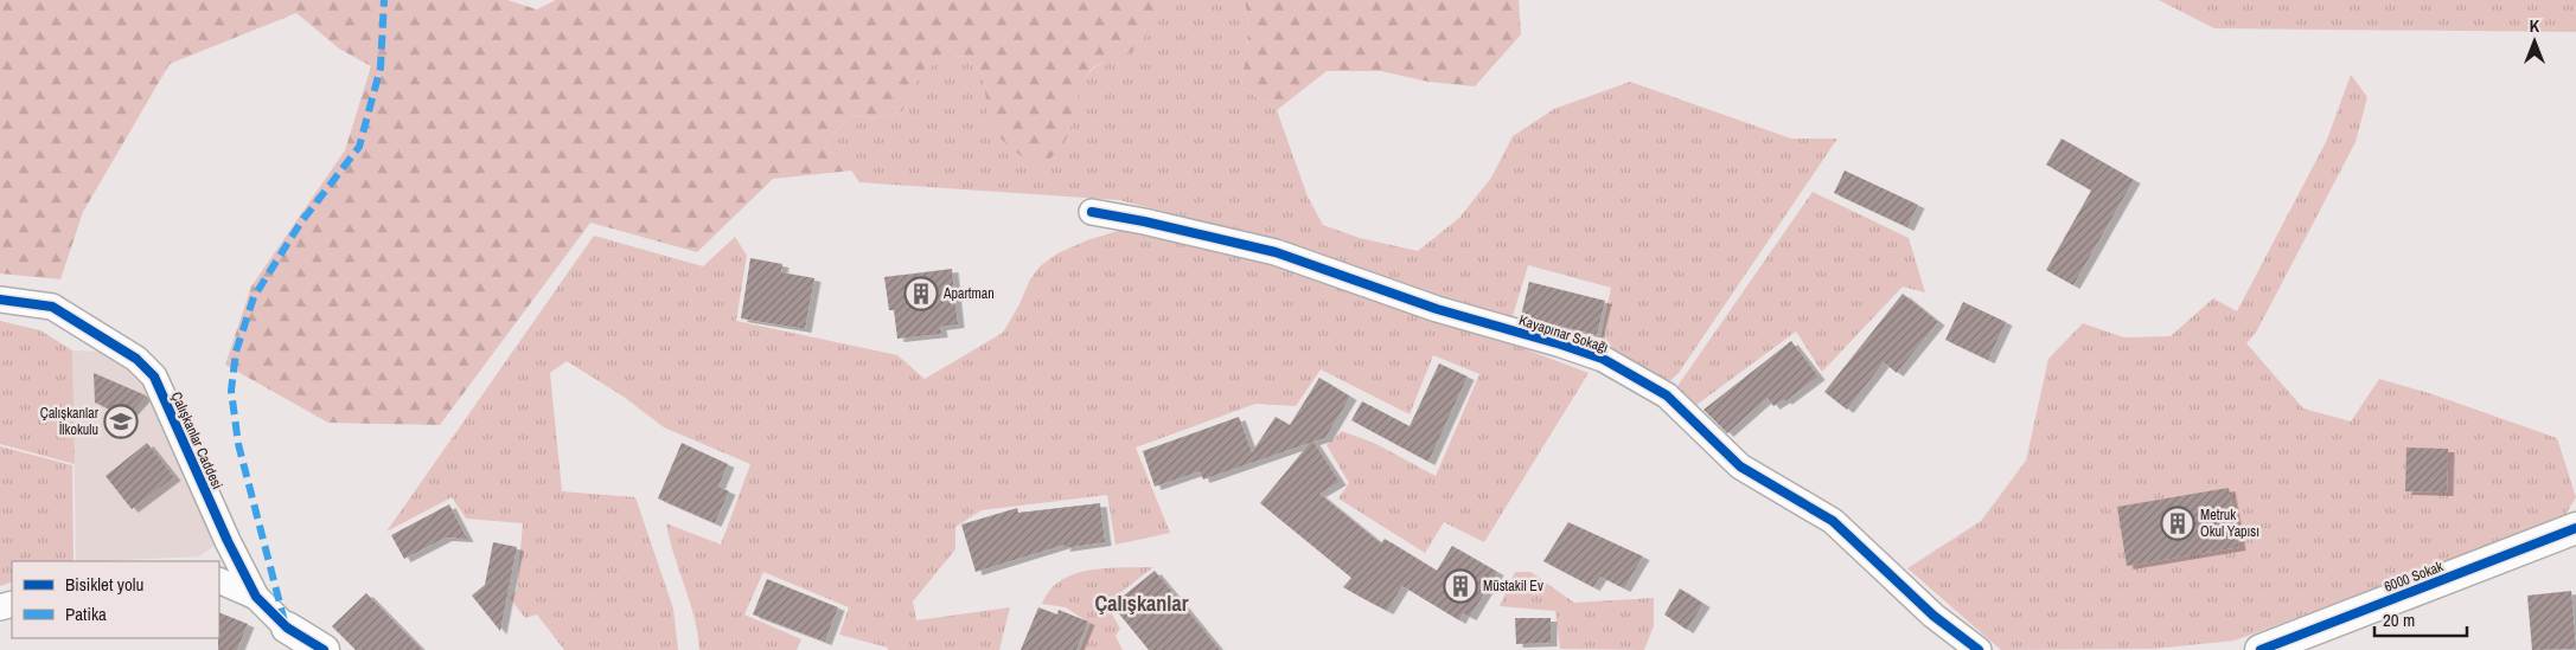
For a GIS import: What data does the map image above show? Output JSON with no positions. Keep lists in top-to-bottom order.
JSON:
{
  "streets": {
    "street": ["Kayapınar Sokağı", "Çalışkanlar Caddesi", "6000 Sokak"]
  },
  "districts": ["Çalışkanlar"],
  "places": {
    "building": ["Apartman", "Metruk Okul Yapısı", "Müstakil Ev"],
    "school or university": ["Çalışkanlar İlkokulu"]
  },
  "legend": ["Bisiklet yolu", "Patika"],
  "scale_bar": "20 m",
  "north": "top"
}
